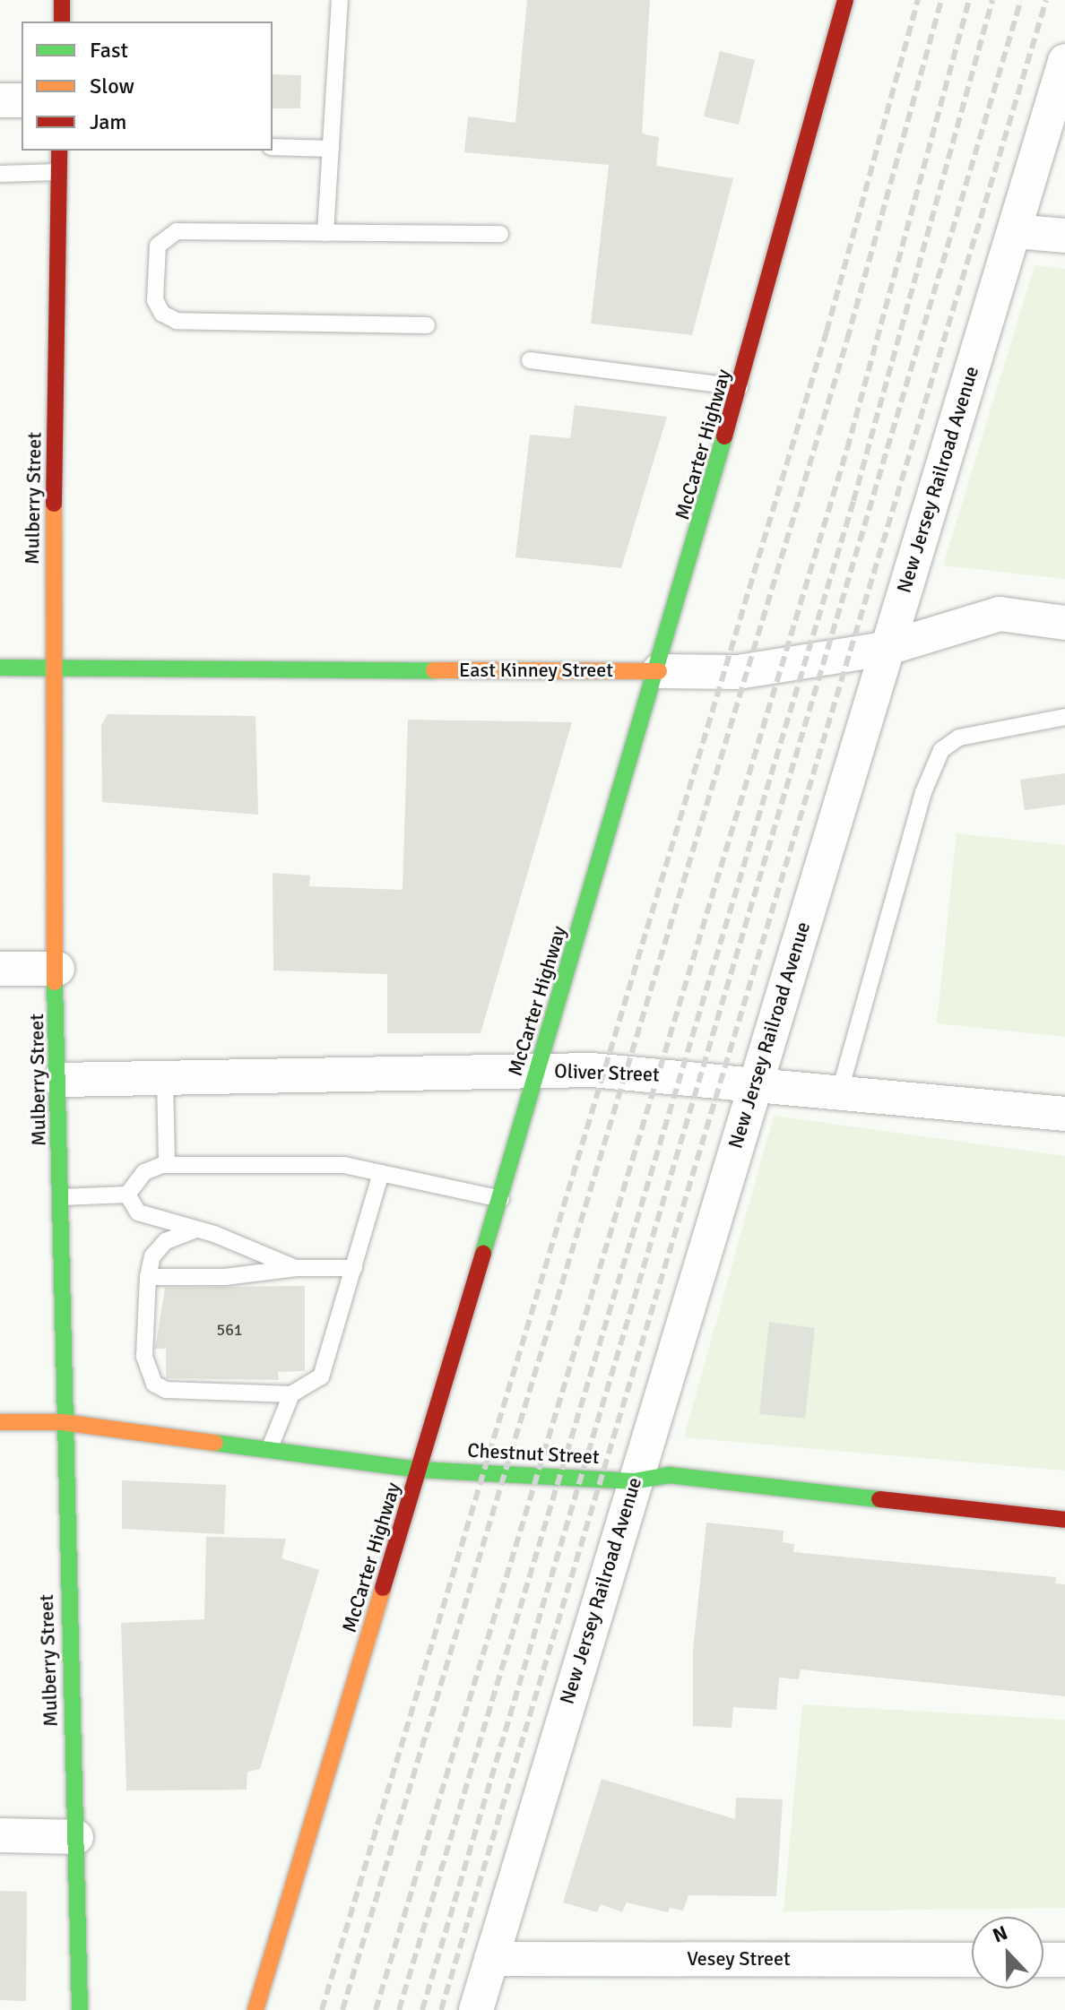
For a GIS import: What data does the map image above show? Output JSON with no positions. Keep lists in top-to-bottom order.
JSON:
{
  "streets": {
    "street": [
      "McCarter Highway",
      "New Jersey Railroad Avenue",
      "Mulberry Street",
      "East Kinney Street",
      "Oliver Street",
      "Chestnut Street",
      "Vesey Street"
    ]
  },
  "crossings": [
    ["McCarter Highway", "East Kinney Street"],
    ["McCarter Highway", "Oliver Street"],
    ["McCarter Highway", "Chestnut Street"],
    ["New Jersey Railroad Avenue", "East Kinney Street"],
    ["New Jersey Railroad Avenue", "Oliver Street"],
    ["New Jersey Railroad Avenue", "Chestnut Street"],
    ["New Jersey Railroad Avenue", "Vesey Street"],
    ["Mulberry Street", "East Kinney Street"],
    ["Mulberry Street", "Oliver Street"],
    ["Mulberry Street", "Chestnut Street"]
  ],
  "house_numbers": ["561"],
  "legend": ["Fast", "Slow", "Jam"],
  "north": "top"
}
